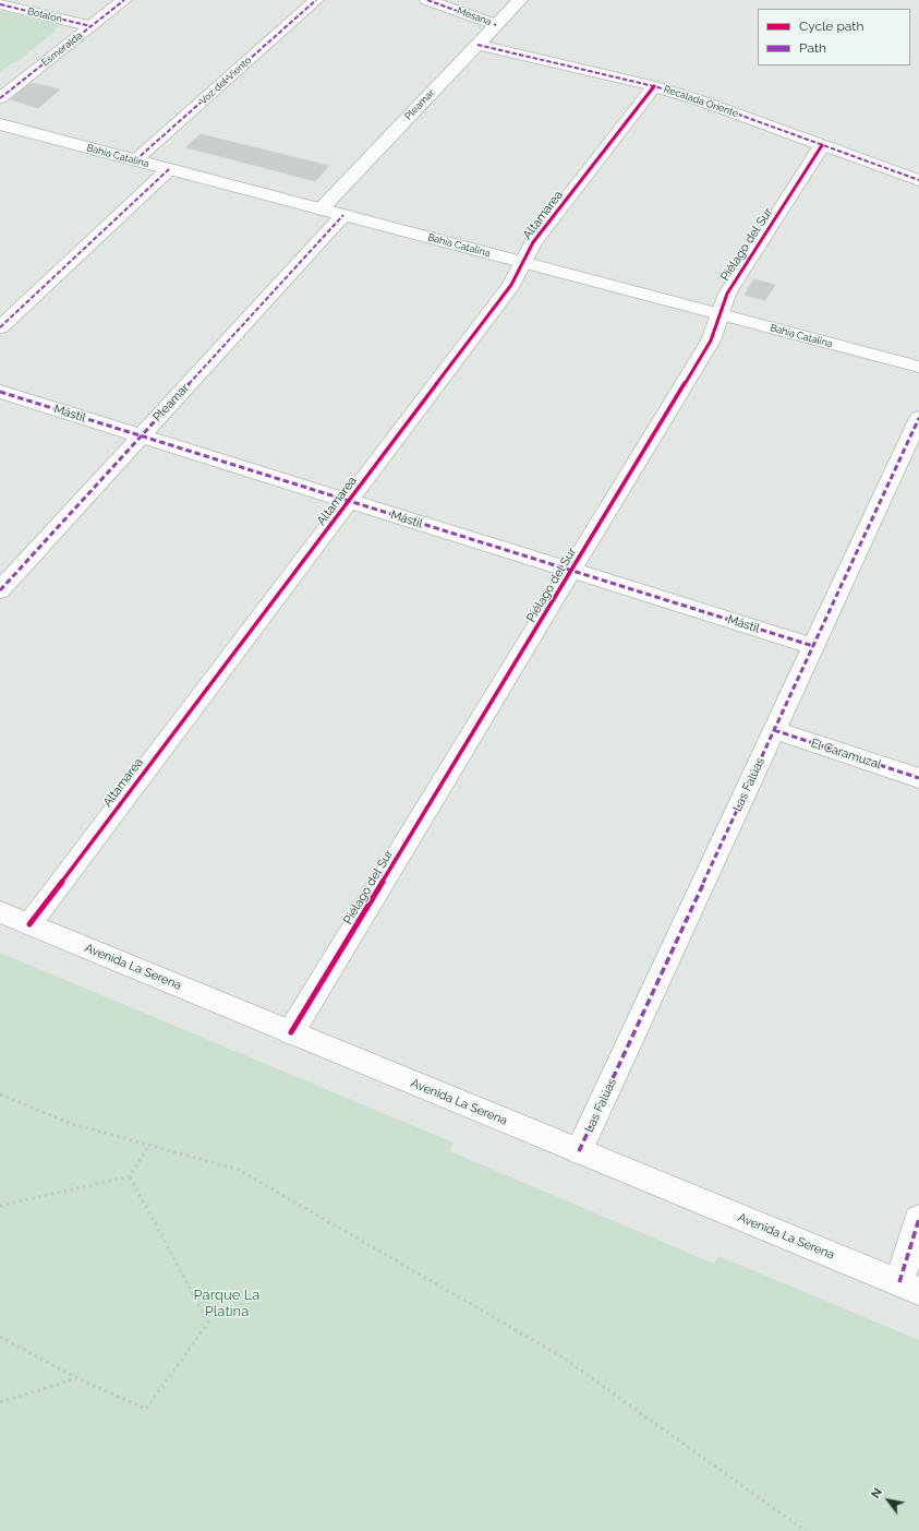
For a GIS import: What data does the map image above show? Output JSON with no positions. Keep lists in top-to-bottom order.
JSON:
{
  "streets": {
    "street": [
      "Botalón",
      "Mesana",
      "Esmeralda",
      "Voz del Viento",
      "Recalada Oriente",
      "Pleamar",
      "Bahía Catalina",
      "Altamarea",
      "Piélago del Sur",
      "Mástil",
      "El Caramuzal",
      "Las Falúas",
      "Avenida La Serena"
    ]
  },
  "crossings": [
    ["Botalón", "Esmeralda"],
    ["Mesana", "Pleamar"],
    ["Voz del Viento", "Bahía Catalina"],
    ["Recalada Oriente", "Pleamar"],
    ["Recalada Oriente", "Altamarea"],
    ["Recalada Oriente", "Piélago del Sur"],
    ["Pleamar", "Bahía Catalina"],
    ["Pleamar", "Mástil"],
    ["Bahía Catalina", "Altamarea"],
    ["Bahía Catalina", "Piélago del Sur"],
    ["Altamarea", "Mástil"],
    ["Altamarea", "Avenida La Serena"],
    ["Piélago del Sur", "Mástil"],
    ["Piélago del Sur", "Avenida La Serena"],
    ["Mástil", "Las Falúas"],
    ["El Caramuzal", "Las Falúas"],
    ["Las Falúas", "Avenida La Serena"]
  ],
  "parks": ["Parque La Platina"],
  "legend": ["Cycle path", "Path"],
  "north": "top left"
}
